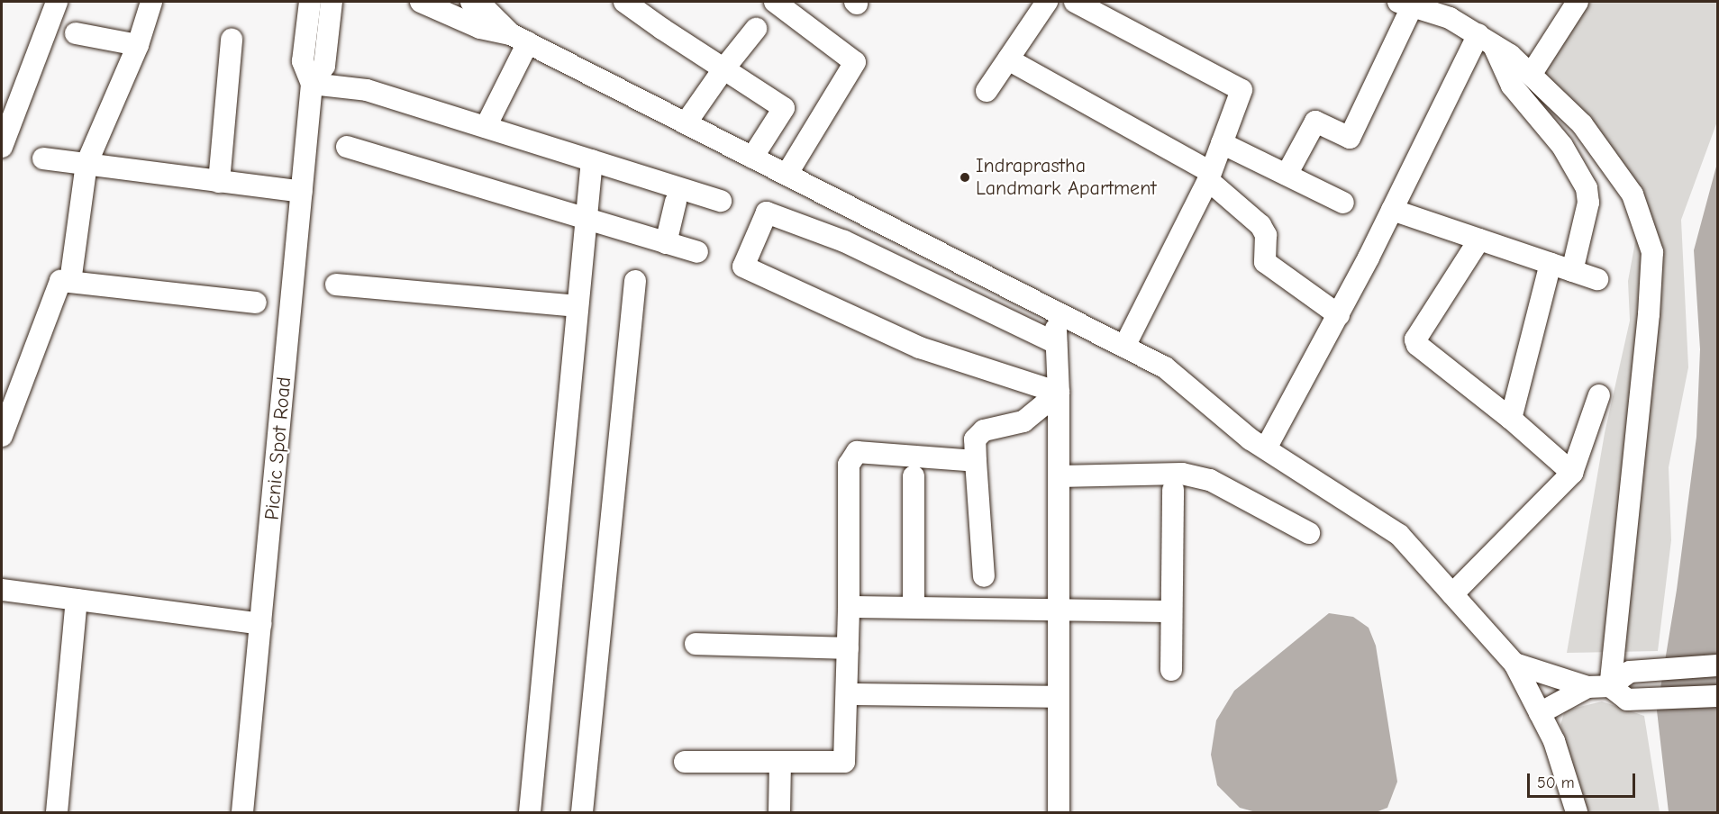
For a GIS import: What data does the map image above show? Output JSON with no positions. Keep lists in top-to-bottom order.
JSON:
{
  "streets": {
    "street": ["Picnic Spot Road"]
  },
  "places": ["Indraprastha Landmark Apartment"],
  "scale_bar": "50 m"
}
